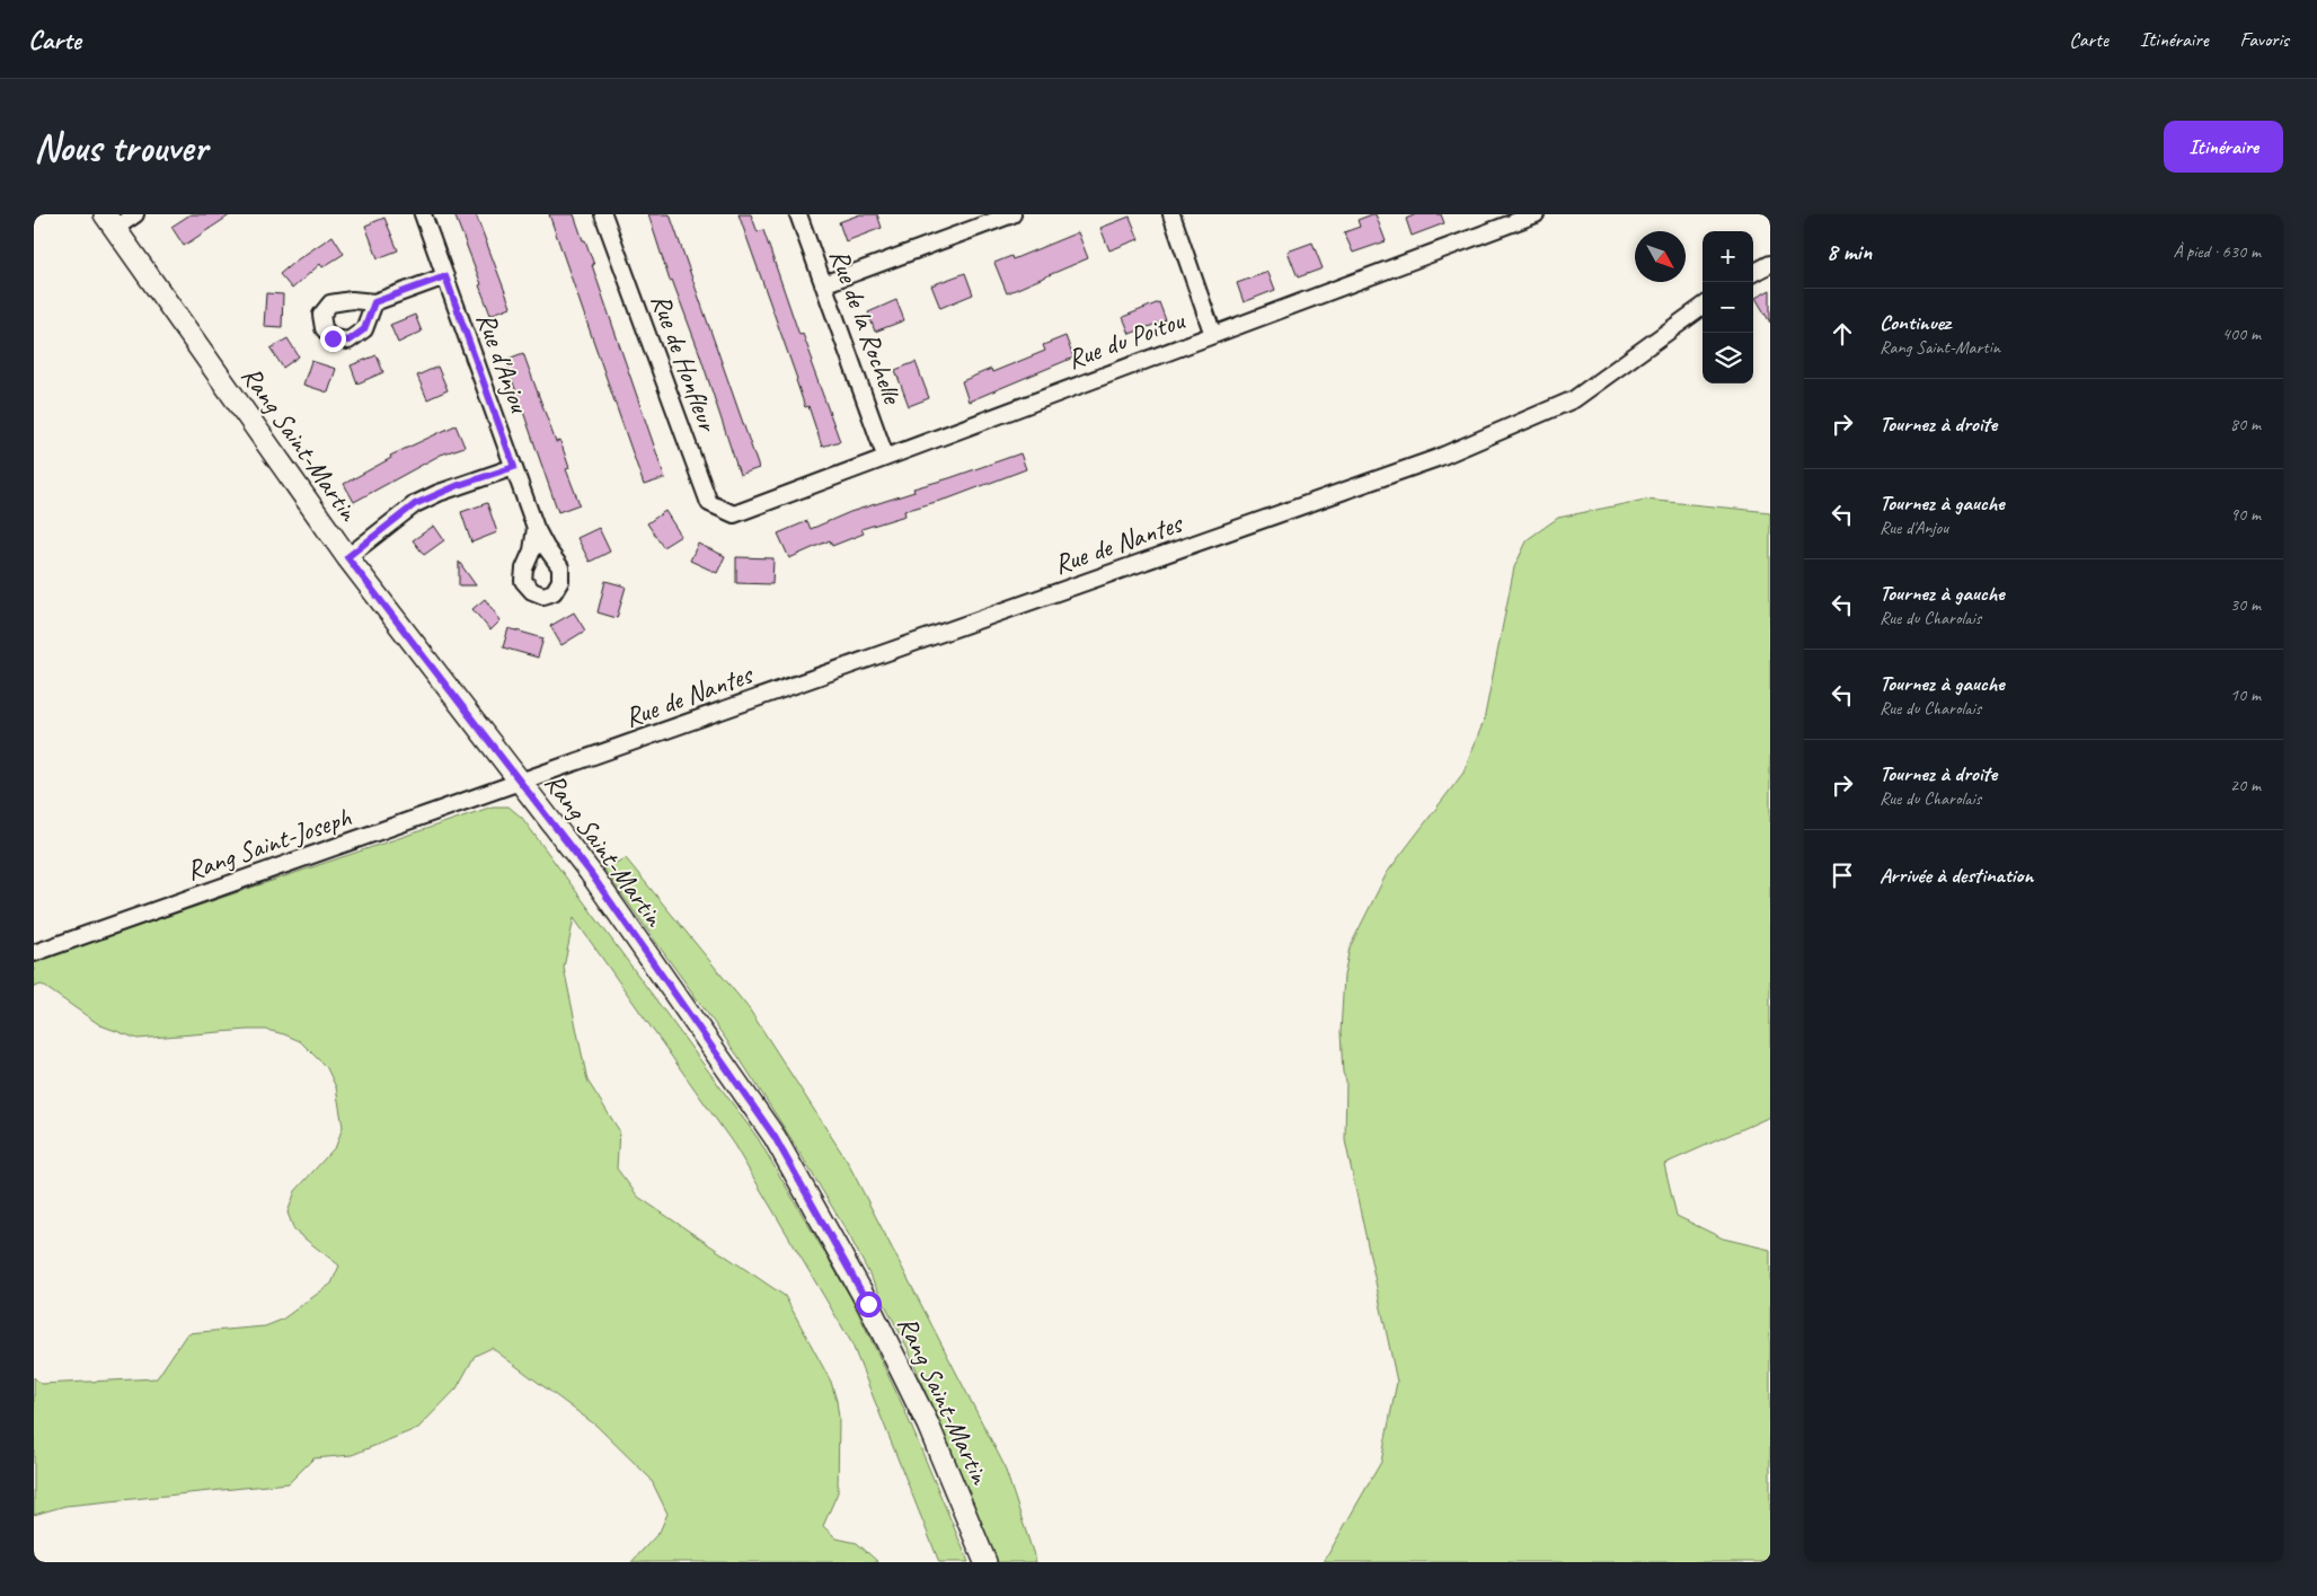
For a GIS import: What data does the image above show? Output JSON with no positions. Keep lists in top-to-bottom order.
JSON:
{
  "streets": {
    "street": [
      "Rue de la Rochelle",
      "Rue du Poitou",
      "Rue d'Anjou",
      "Rue de Honfleur",
      "Rang Saint-Martin",
      "Rue de Nantes",
      "Rang Saint-Joseph"
    ]
  },
  "crossings": [
    ["Rue de la Rochelle", "Rue du Poitou"],
    ["Rue du Poitou", "Rue de Honfleur"],
    ["Rang Saint-Martin", "Rue de Nantes"],
    ["Rang Saint-Martin", "Rang Saint-Joseph"],
    ["Rue de Nantes", "Rang Saint-Joseph"]
  ],
  "north": "bottom right",
  "page": {
    "header": "Carte",
    "nav": ["Carte", "Itinéraire", "Favoris"],
    "buttons": "Itinéraire",
    "title": "Nous trouver",
    "heading": ["8 min", "À pied · 630 m"],
    "map_buttons": ["+", "−"],
    "list": [
      ["Continuez", "Rang Saint-Martin", "400 m"],
      ["Tournez à droite", "80 m"],
      ["Tournez à gauche", "Rue d'Anjou", "90 m"],
      ["Tournez à gauche", "Rue du Charolais", "30 m"],
      ["Tournez à gauche", "Rue du Charolais", "10 m"],
      ["Tournez à droite", "Rue du Charolais", "20 m"],
      "Arrivée à destination"
    ]
  }
}
